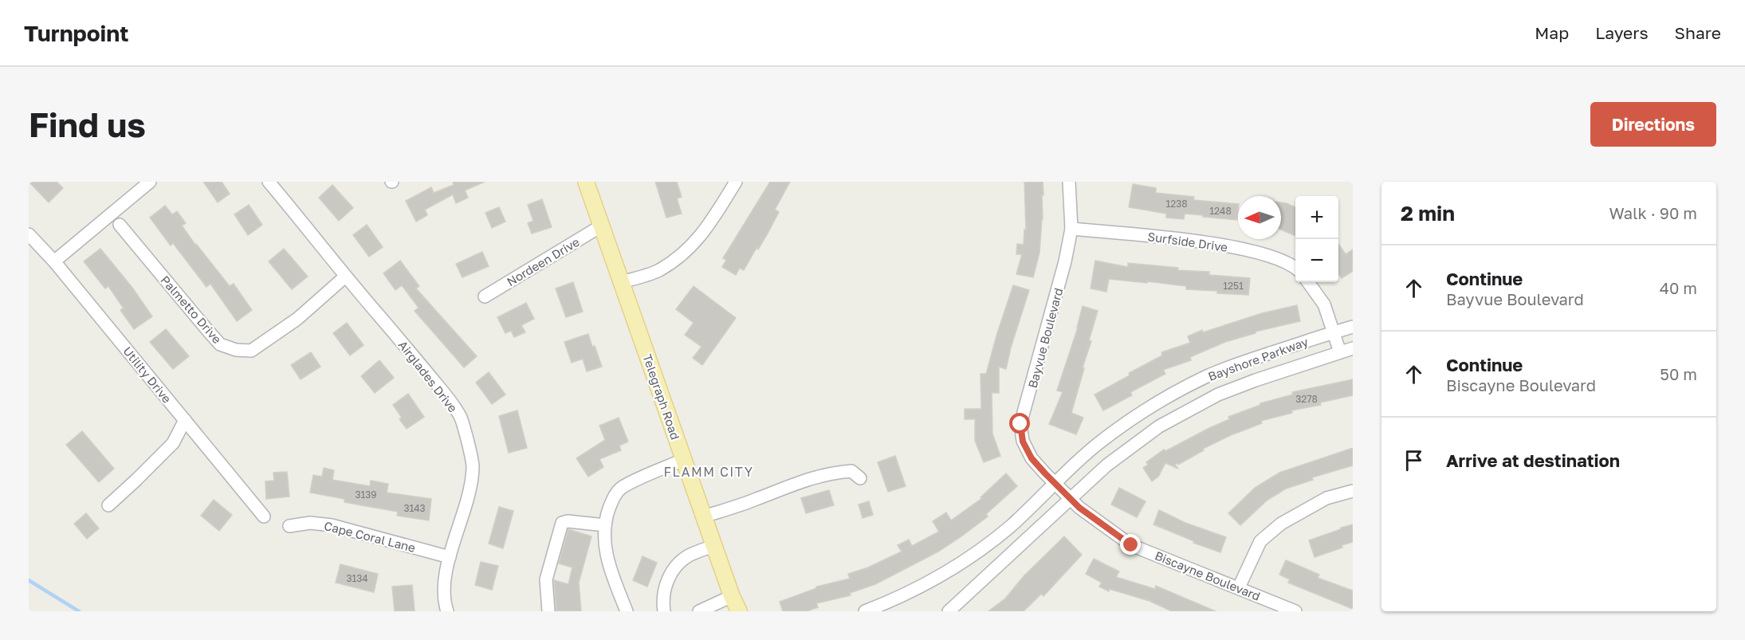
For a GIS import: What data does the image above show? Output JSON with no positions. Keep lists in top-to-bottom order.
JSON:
{
  "streets": {
    "main road": ["Telegraph Road"],
    "street": [
      "Surfside Drive",
      "Nordeen Drive",
      "Palmetto Drive",
      "Bayvue Boulevard",
      "Bayshore Parkway",
      "Utility Drive",
      "Airglades Drive",
      "Cape Coral Lane",
      "Biscayne Boulevard"
    ]
  },
  "crossings": [
    ["Surfside Drive", "Bayvue Boulevard"],
    ["Nordeen Drive", "Telegraph Road"],
    ["Palmetto Drive", "Airglades Drive"],
    ["Bayvue Boulevard", "Bayshore Parkway"],
    ["Bayvue Boulevard", "Biscayne Boulevard"],
    ["Bayshore Parkway", "Biscayne Boulevard"],
    ["Airglades Drive", "Cape Coral Lane"]
  ],
  "districts": ["FLAMM CITY"],
  "house_numbers": [
    "1238",
    "1248",
    "1251",
    "3278",
    "3139",
    "3143",
    "3134"
  ],
  "north": "left",
  "page": {
    "header": "Turnpoint",
    "nav": ["Map", "Layers", "Share"],
    "buttons": "Directions",
    "title": "Find us",
    "heading": ["2 min", "Walk · 90 m"],
    "map_buttons": ["+", "−"],
    "list": [
      ["Continue", "Bayvue Boulevard", "40 m"],
      ["Continue", "Biscayne Boulevard", "50 m"],
      "Arrive at destination"
    ]
  }
}
